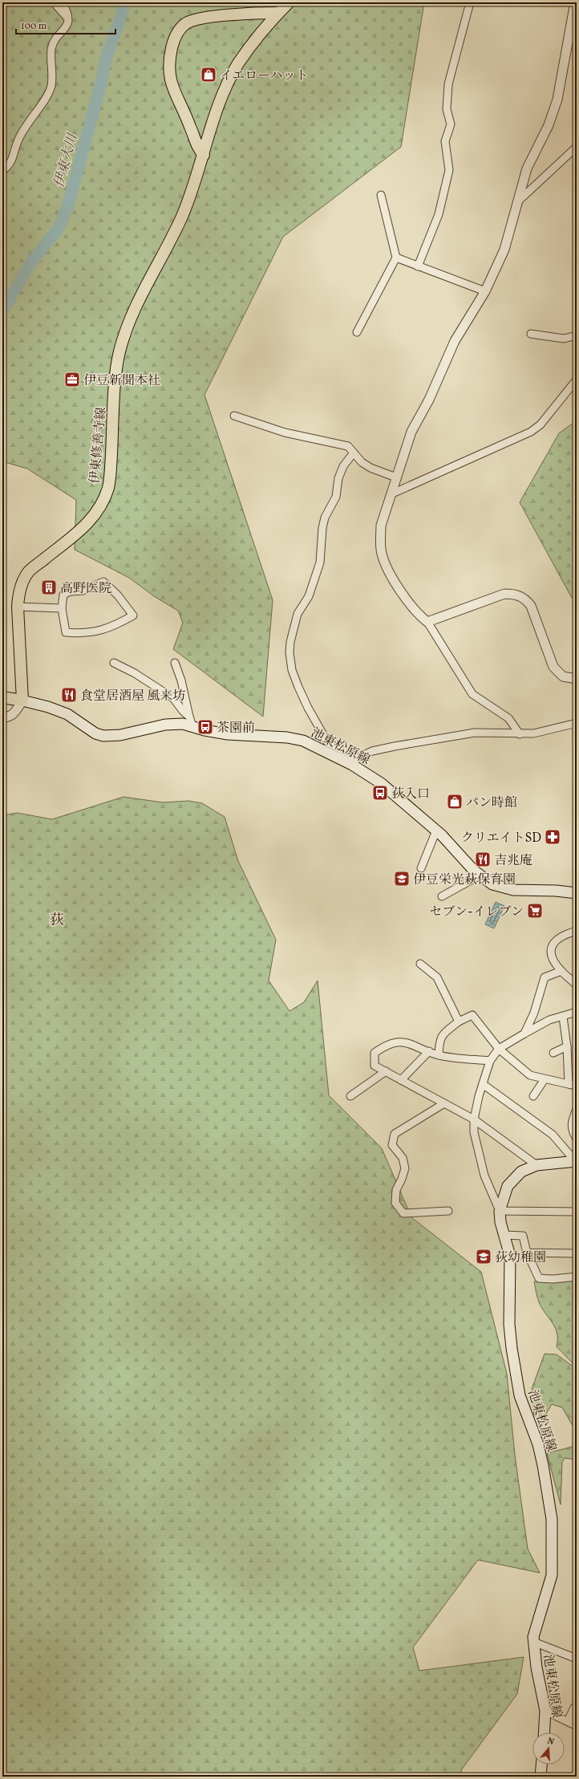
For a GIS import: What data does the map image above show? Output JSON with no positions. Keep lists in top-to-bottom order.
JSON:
{
  "streets": {
    "main road": ["伊東修善寺線", "池東松原線"]
  },
  "crossings": [
    ["伊東修善寺線", "池東松原線"]
  ],
  "districts": ["荻"],
  "water": ["伊東大川"],
  "places": {
    "shop": ["イエローハット", "パン時館"],
    "office": ["伊豆新聞本社"],
    "building": ["高野医院"],
    "restaurant": ["食堂居酒屋 風来坊", "吉兆庵"],
    "bus stop": ["茶園前", "荻入口"],
    "pharmacy": ["クリエイトSD"],
    "school or university": ["伊豆栄光萩保育園", "荻幼稚園"],
    "supermarket": ["セブン-イレブン"]
  },
  "scale_bar": "100 m",
  "north": "top"
}
